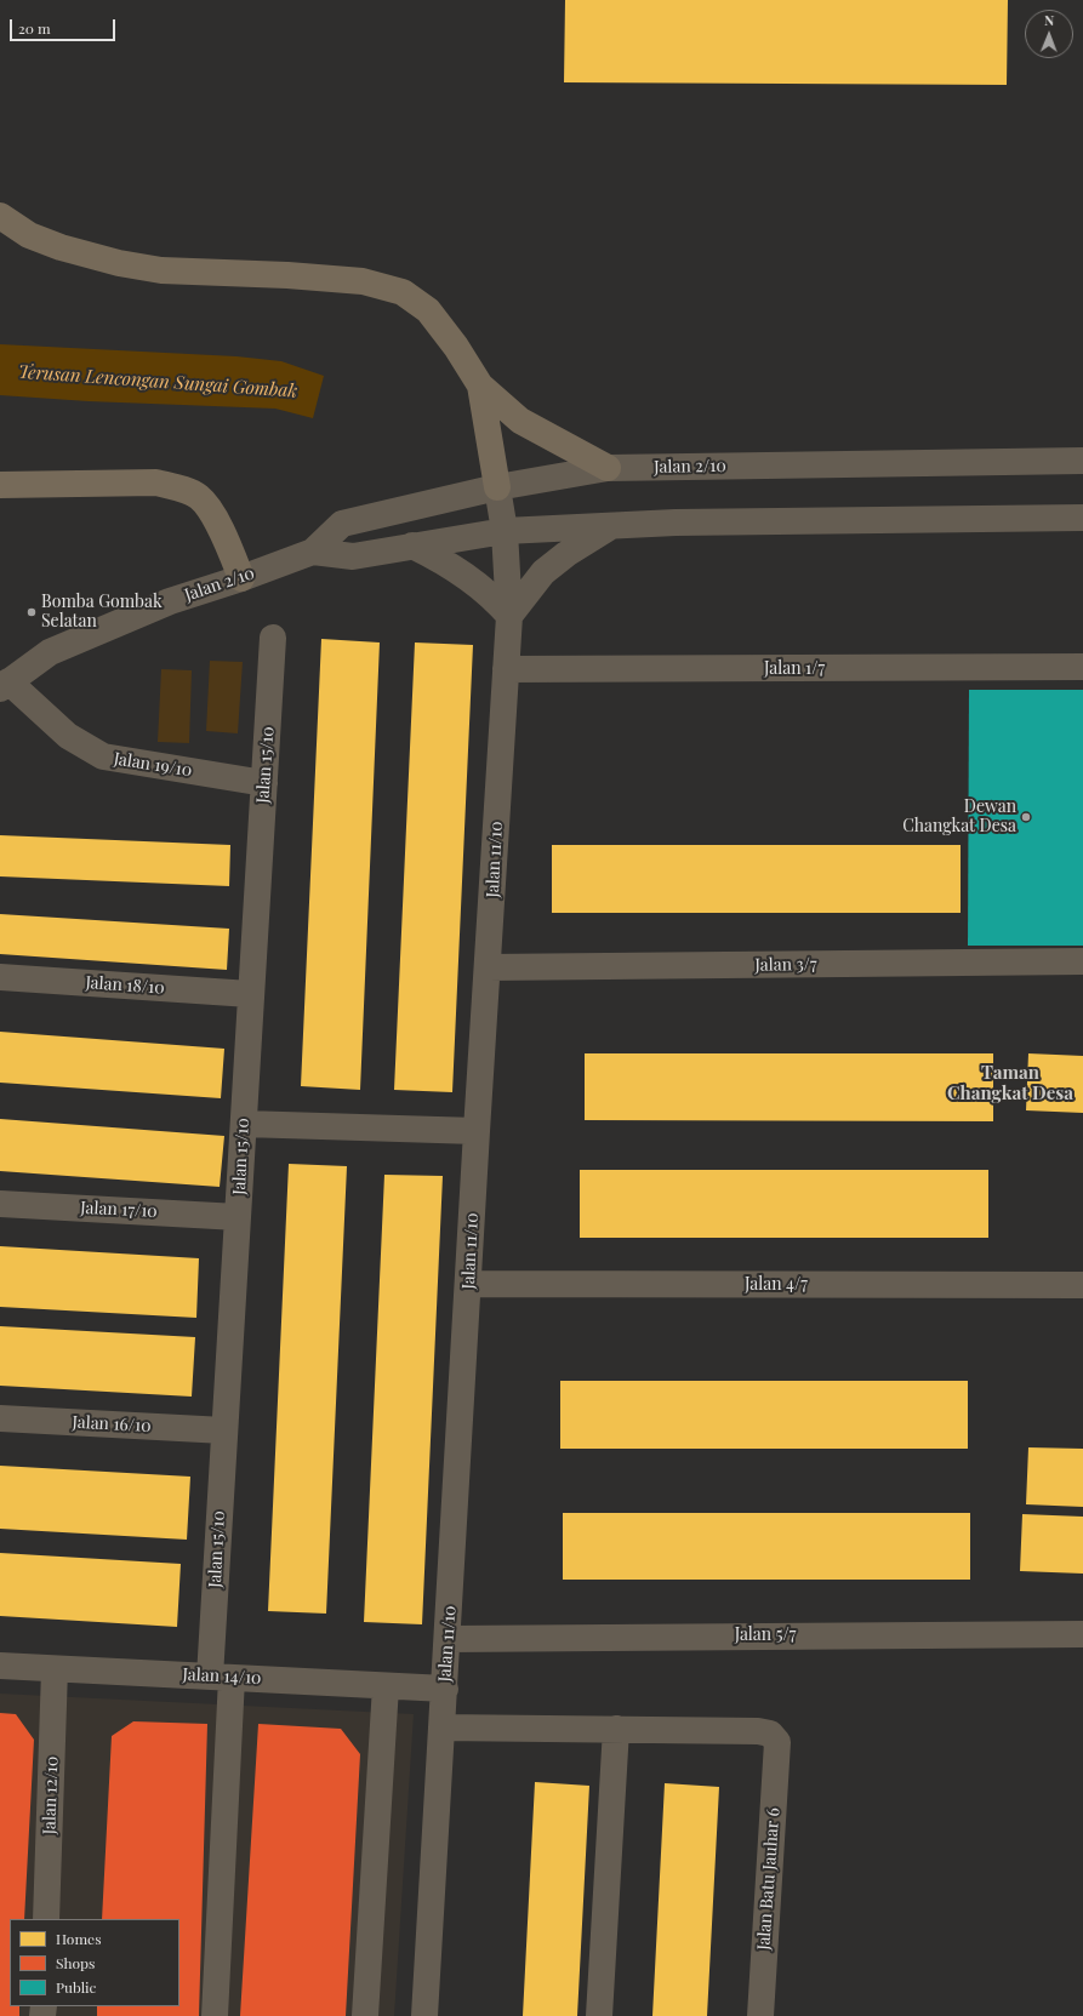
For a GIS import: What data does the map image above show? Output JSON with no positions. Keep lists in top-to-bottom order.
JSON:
{
  "streets": {
    "street": [
      "Jalan 2/10",
      "Jalan 1/7",
      "Jalan 19/10",
      "Jalan 15/10",
      "Jalan 11/10",
      "Jalan 3/7",
      "Jalan 18/10",
      "Jalan 17/10",
      "Jalan 4/7",
      "Jalan 16/10",
      "Jalan 5/7",
      "Jalan 14/10",
      "Jalan 12/10",
      "Jalan Batu Jauhar 6"
    ]
  },
  "crossings": [
    ["Jalan 2/10", "Jalan 19/10"],
    ["Jalan 2/10", "Jalan 11/10"],
    ["Jalan 1/7", "Jalan 11/10"],
    ["Jalan 19/10", "Jalan 15/10"],
    ["Jalan 15/10", "Jalan 18/10"],
    ["Jalan 15/10", "Jalan 17/10"],
    ["Jalan 15/10", "Jalan 16/10"],
    ["Jalan 15/10", "Jalan 14/10"],
    ["Jalan 11/10", "Jalan 3/7"],
    ["Jalan 11/10", "Jalan 4/7"],
    ["Jalan 11/10", "Jalan 5/7"],
    ["Jalan 11/10", "Jalan 14/10"],
    ["Jalan 14/10", "Jalan 12/10"]
  ],
  "districts": ["Taman Changkat Desa"],
  "water": ["Terusan Lencongan Sungai Gombak"],
  "places": ["Bomba Gombak Selatan", "Dewan Changkat Desa"],
  "legend": ["Homes", "Shops", "Public"],
  "scale_bar": "20 m",
  "north": "top"
}
